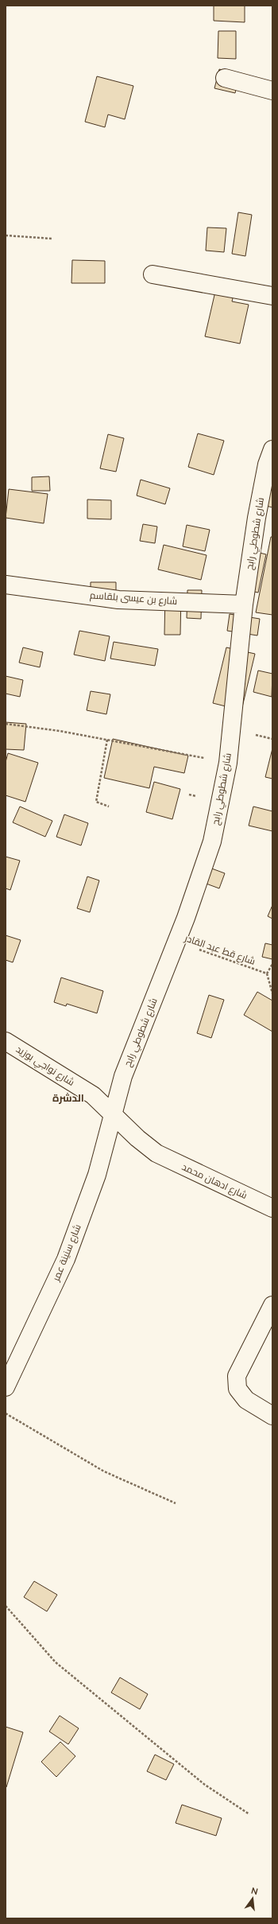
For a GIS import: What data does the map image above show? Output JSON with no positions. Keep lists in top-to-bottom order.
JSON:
{
  "streets": {
    "street": [
      "شارع شطوطي رابح",
      "شارع بن عيسى بلقاسم",
      "شارع نواجي بوزيد",
      "شارع ادهان محمد",
      "شارع سنينة عمر"
    ],
    "path": ["شارع قط عبد القادر"]
  },
  "crossings": [
    ["شارع شطوطي رابح", "شارع بن عيسى بلقاسم"],
    ["شارع شطوطي رابح", "شارع قط عبد القادر"],
    ["شارع شطوطي رابح", "شارع نواجي بوزيد"],
    ["شارع شطوطي رابح", "شارع سنينة عمر"],
    ["شارع نواجي بوزيد", "شارع ادهان محمد"],
    ["شارع نواجي بوزيد", "شارع سنينة عمر"]
  ],
  "districts": ["الدشرة"],
  "north": "top"
}
